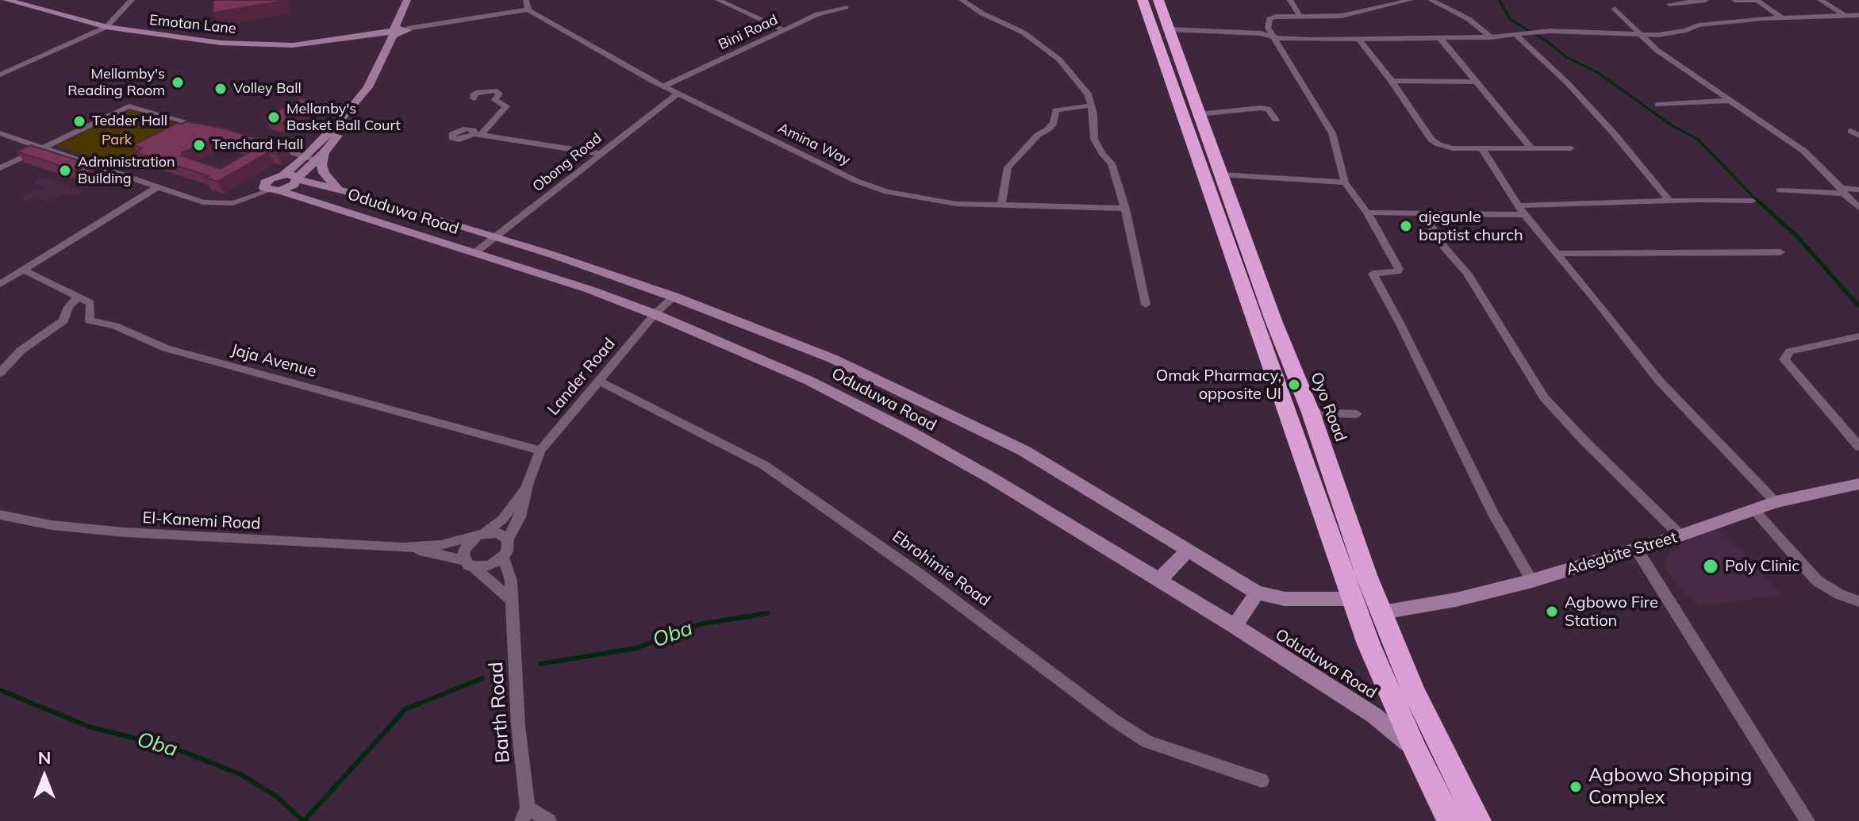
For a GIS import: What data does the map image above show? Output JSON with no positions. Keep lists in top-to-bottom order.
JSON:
{
  "streets": {
    "highway": ["Oyo Road"],
    "street": [
      "Emotan Lane",
      "Bini Road",
      "Amina Way",
      "Obong Road",
      "Oduduwa Road",
      "Jaja Avenue",
      "Lander Road",
      "El-Kanemi Road",
      "Adegbite Street",
      "Ebrohimie Road",
      "Barth Road"
    ]
  },
  "crossings": [
    ["Bini Road", "Amina Way"],
    ["Amina Way", "Obong Road"],
    ["Obong Road", "Oduduwa Road"],
    ["Oduduwa Road", "Lander Road"],
    ["Oduduwa Road", "Oyo Road"],
    ["Jaja Avenue", "Lander Road"],
    ["Lander Road", "El-Kanemi Road"],
    ["Lander Road", "Ebrohimie Road"],
    ["Lander Road", "Barth Road"],
    ["Oyo Road", "Adegbite Street"],
    ["El-Kanemi Road", "Barth Road"]
  ],
  "water": ["Oba"],
  "parks": ["Park"],
  "places": [
    "Mellamby's Reading Room",
    "Volley Ball",
    "Mellanby's Basket Ball Court",
    "Tedder Hall",
    "Tenchard Hall",
    "Administration Building",
    "ajegunle baptist church",
    "Omak Pharmacy, opposite UI",
    "Poly Clinic",
    "Agbowo Fire Station",
    "Agbowo Shopping Complex"
  ],
  "north": "top"
}
